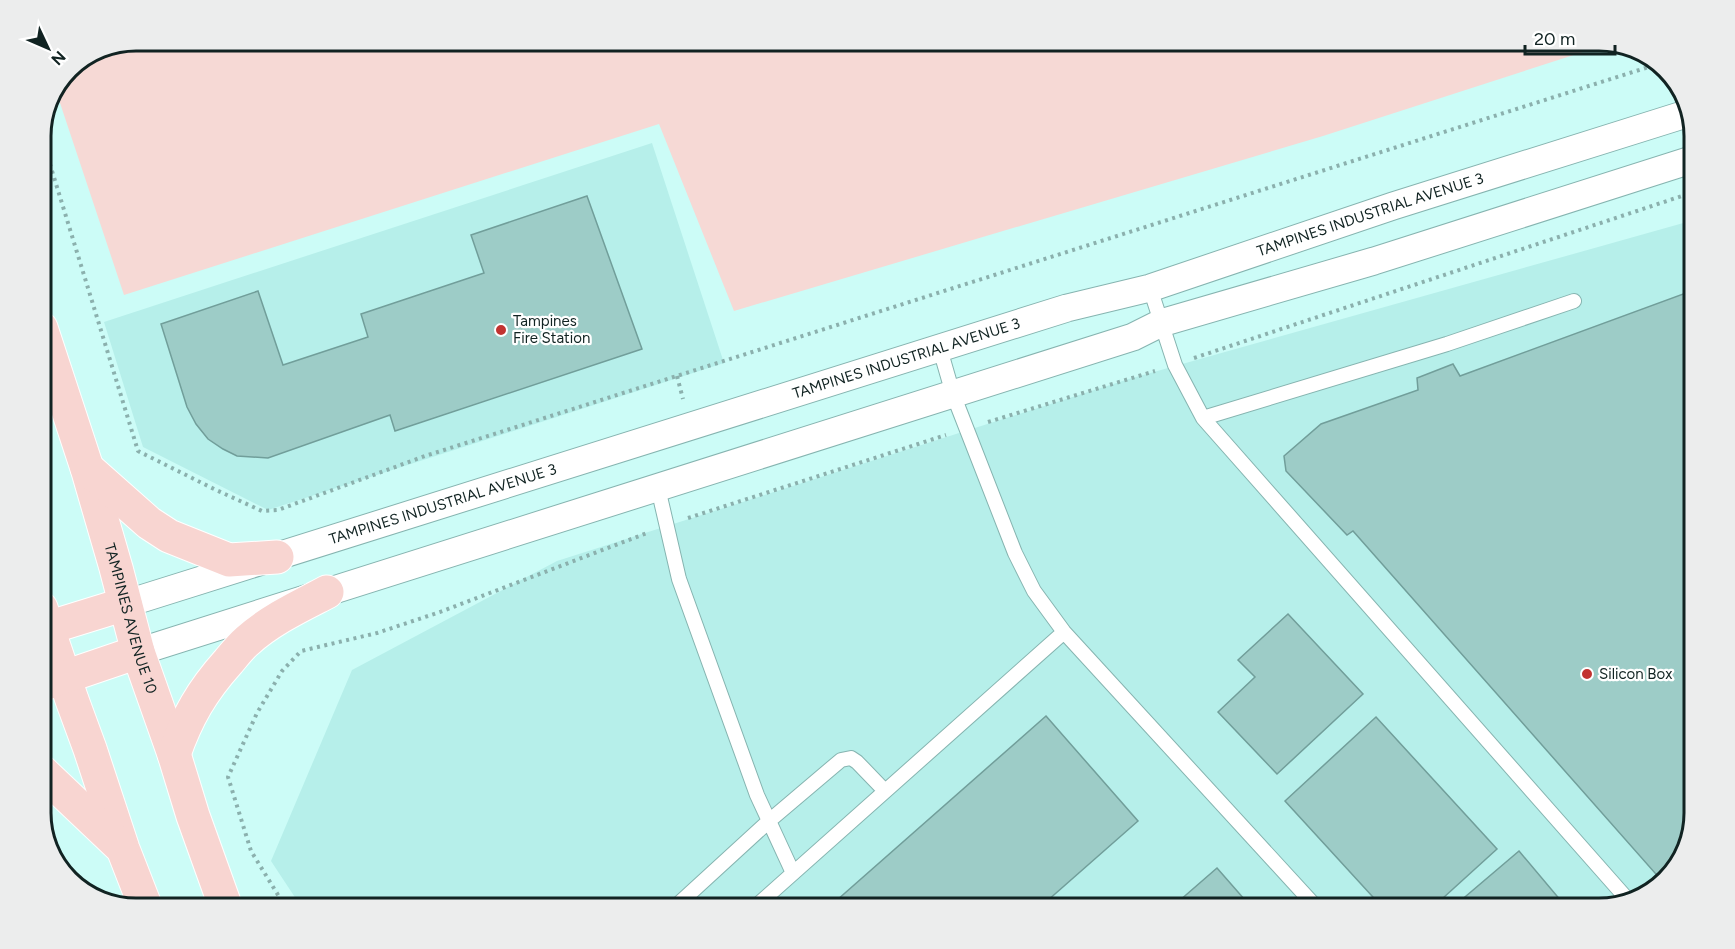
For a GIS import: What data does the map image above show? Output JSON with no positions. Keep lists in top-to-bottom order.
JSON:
{
  "streets": {
    "main road": ["TAMPINES AVENUE 10"],
    "street": ["TAMPINES INDUSTRIAL AVENUE 3"]
  },
  "crossings": [
    ["TAMPINES INDUSTRIAL AVENUE 3", "TAMPINES AVENUE 10"]
  ],
  "places": ["Tampines Fire Station", "Silicon Box"],
  "scale_bar": "20 m",
  "north": "bottom right"
}
